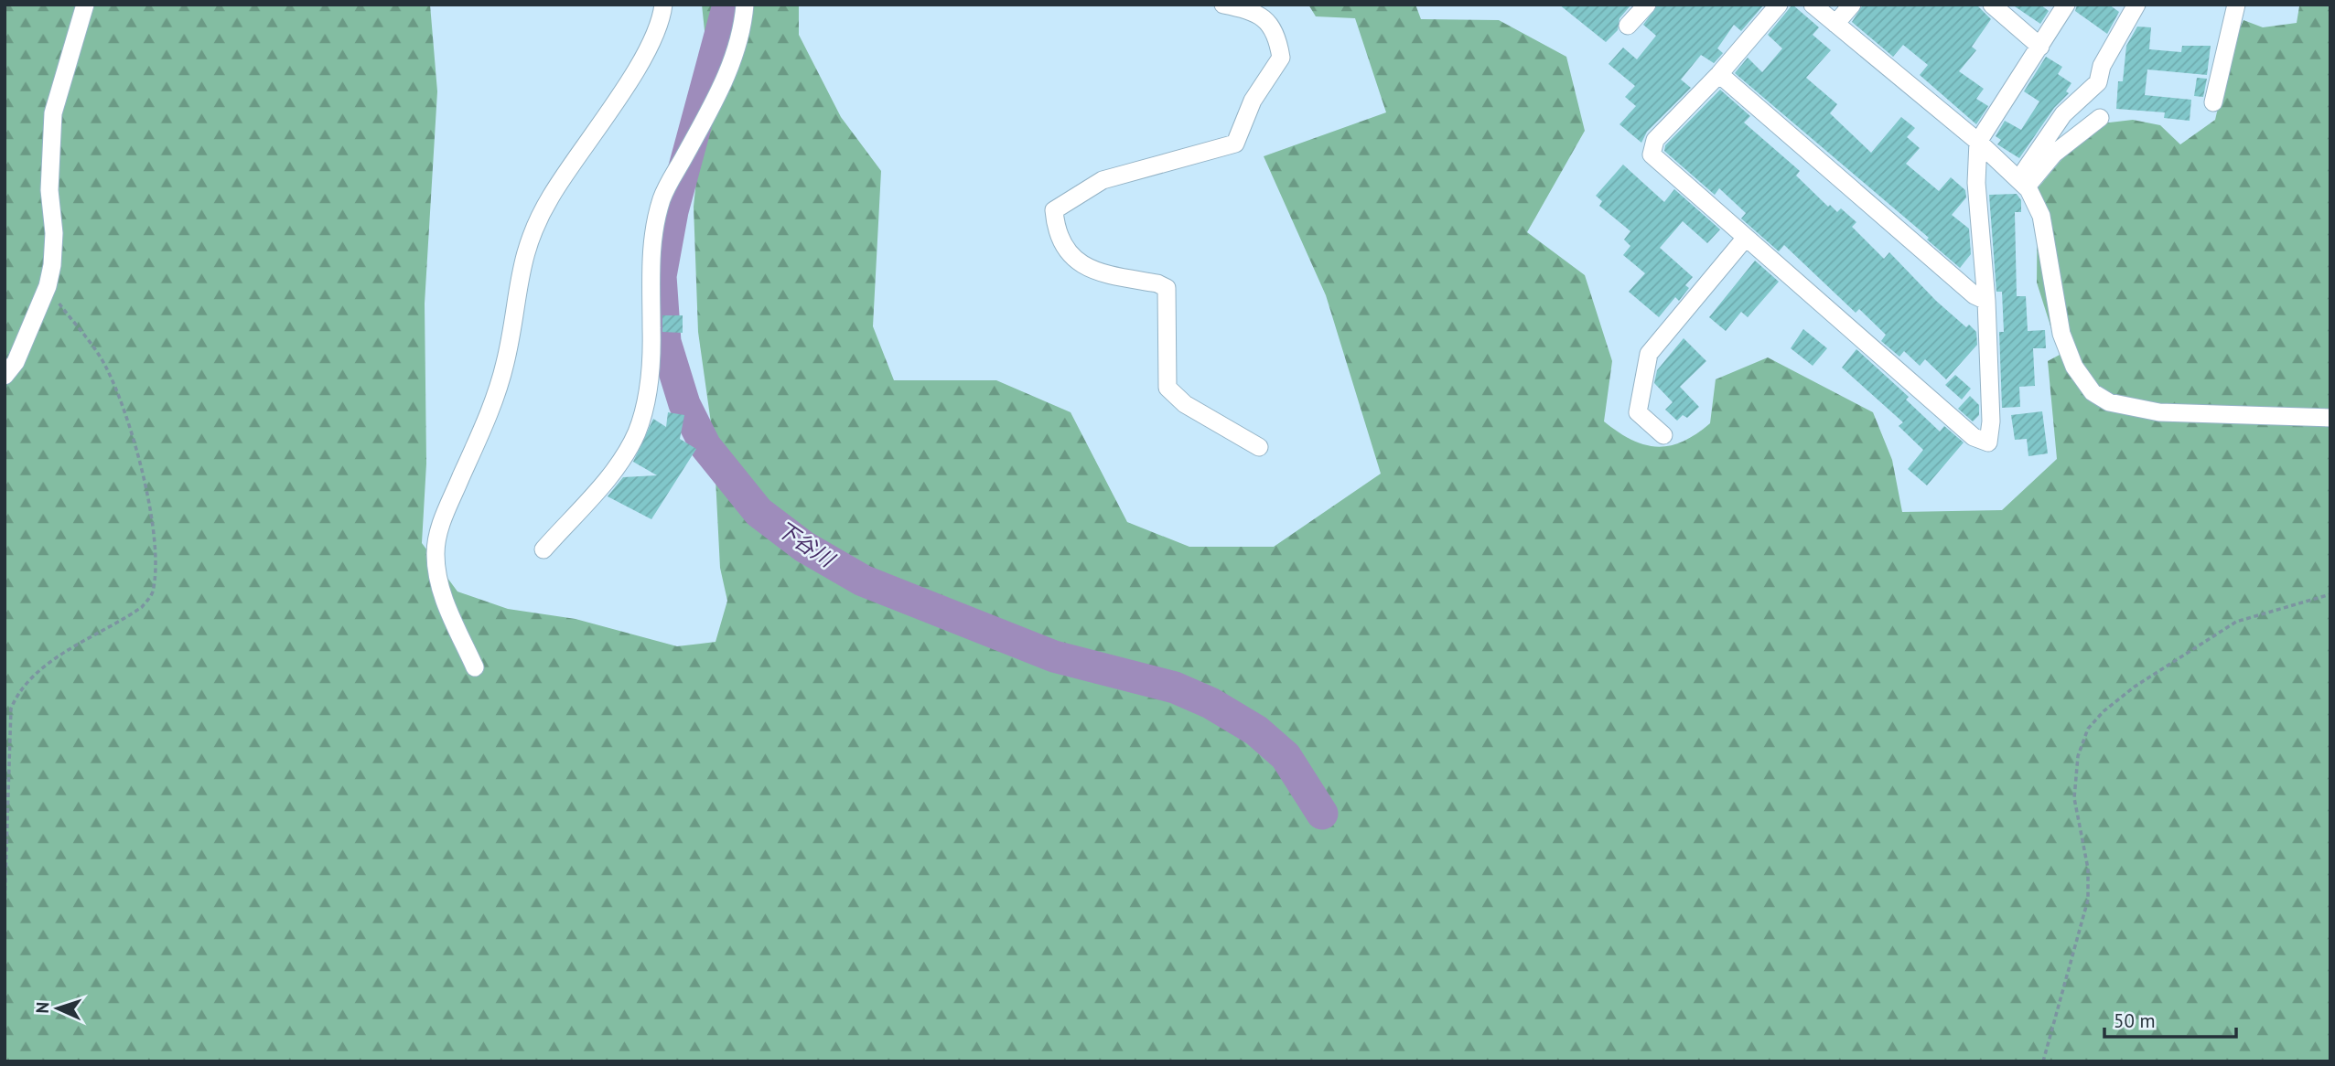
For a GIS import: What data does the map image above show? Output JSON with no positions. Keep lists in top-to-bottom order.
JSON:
{
  "water": ["下谷川"],
  "scale_bar": "50 m",
  "north": "left"
}
